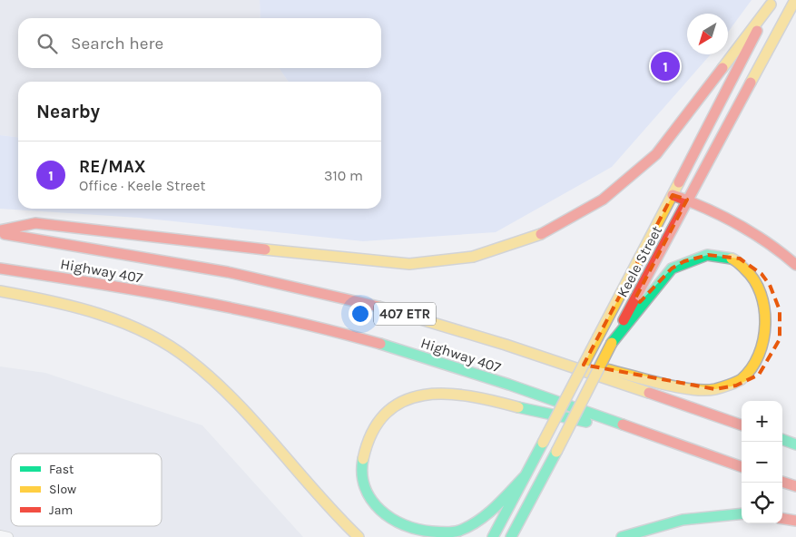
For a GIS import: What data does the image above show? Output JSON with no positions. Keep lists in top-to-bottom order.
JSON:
{
  "streets": {
    "main road": ["Keele Street", "Highway 407", "407 ETR"]
  },
  "legend": ["Fast", "Slow", "Jam"],
  "north": "bottom left",
  "page": {
    "search": "Search here",
    "pins": "1",
    "heading": "Nearby",
    "list": [
      {
        "mark": "1",
        "name": "RE/MAX",
        "note": "Office · Keele Street",
        "value": "310 m"
      }
    ],
    "map_buttons": ["+", "−"]
  }
}
